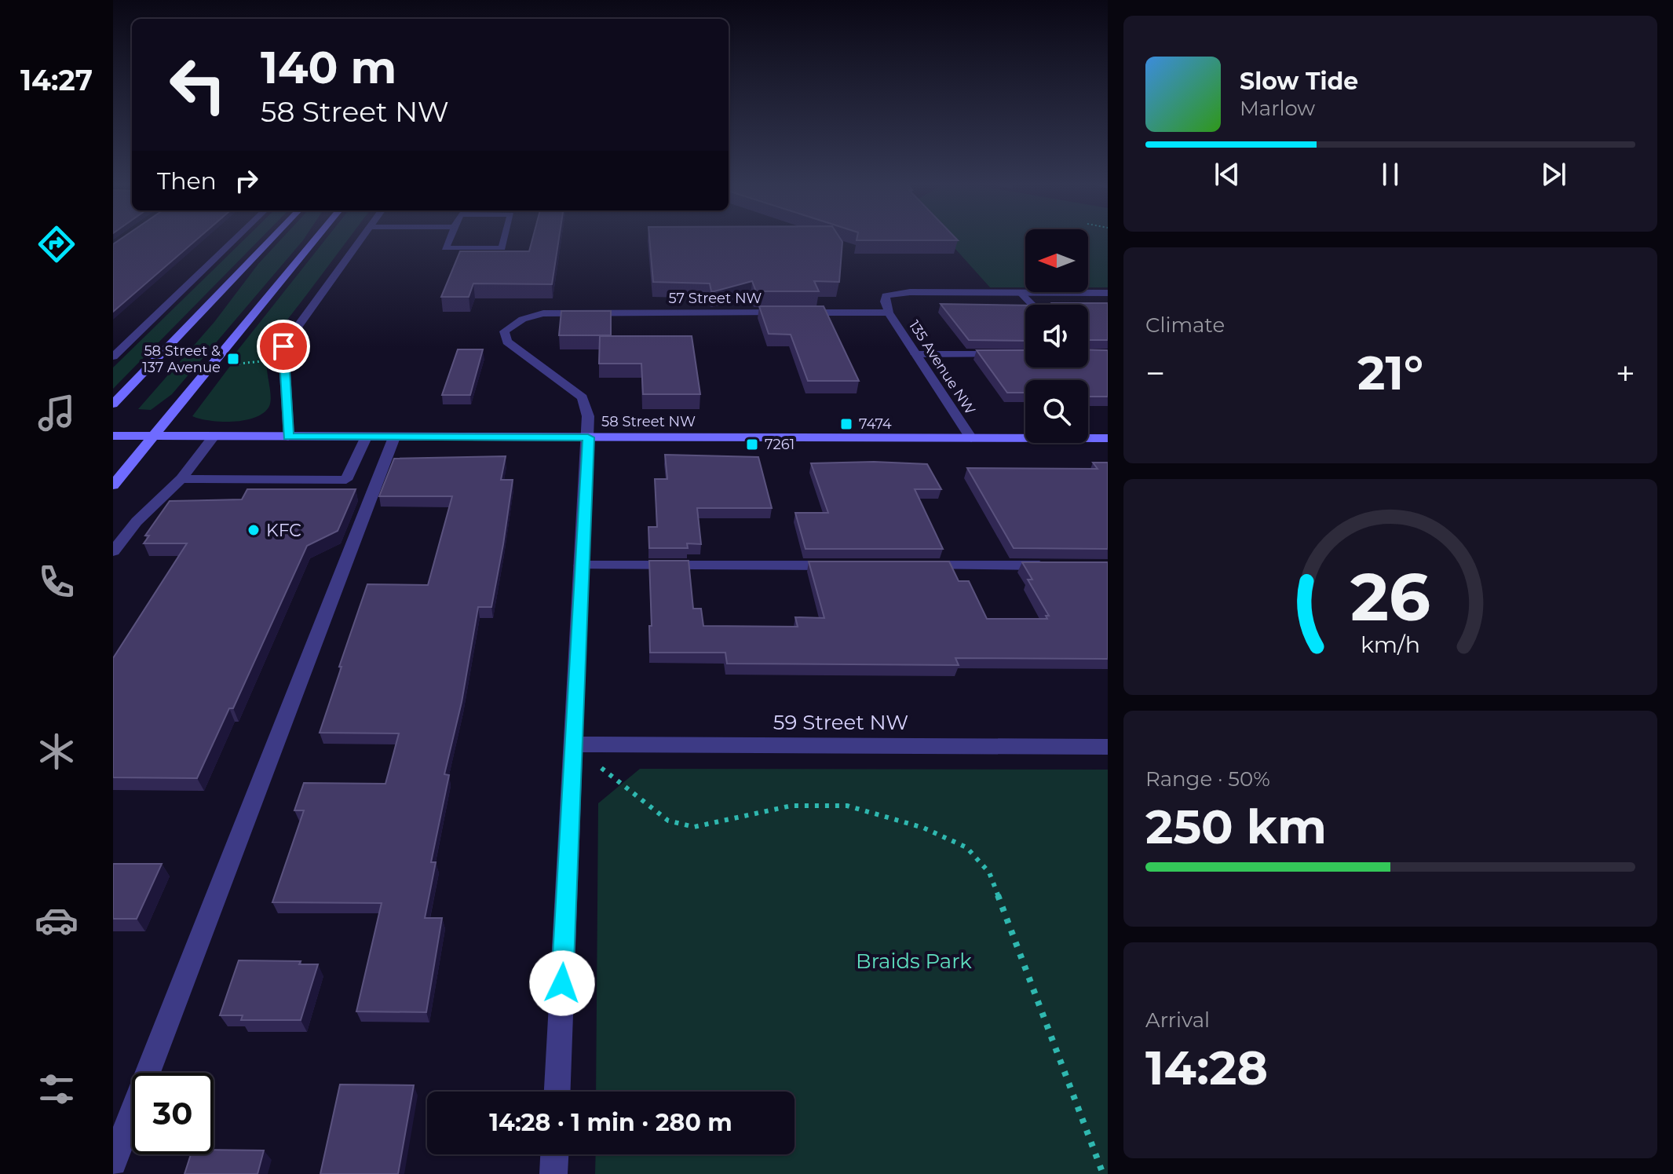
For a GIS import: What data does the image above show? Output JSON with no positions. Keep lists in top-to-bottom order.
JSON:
{
  "streets": {
    "main road": ["58 Street NW"],
    "street": ["57 Street NW", "135 Avenue NW", "59 Street NW"]
  },
  "crossings": [
    ["57 Street NW", "135 Avenue NW"],
    ["57 Street NW", "58 Street NW"],
    ["135 Avenue NW", "58 Street NW"]
  ],
  "parks": ["Braids Park"],
  "places": {
    "transit": ["58 Street & 137 Avenue", "7474", "7261"],
    "other": ["KFC"]
  },
  "north": "left",
  "page": {
    "tabs": "14:27",
    "turn": ["140 m", "58 Street NW"],
    "song": ["Slow Tide", "Marlow"],
    "then": "Then",
    "tile": [
      "Climate",
      ["Range · 50%", "250 km"],
      ["Arrival", "14:28"]
    ],
    "heat": ["−", "21°", "+"],
    "limit": "30",
    "trip": "14:28 · 1 min · 280 m",
    "gauge": ["26", "km/h"]
  }
}
